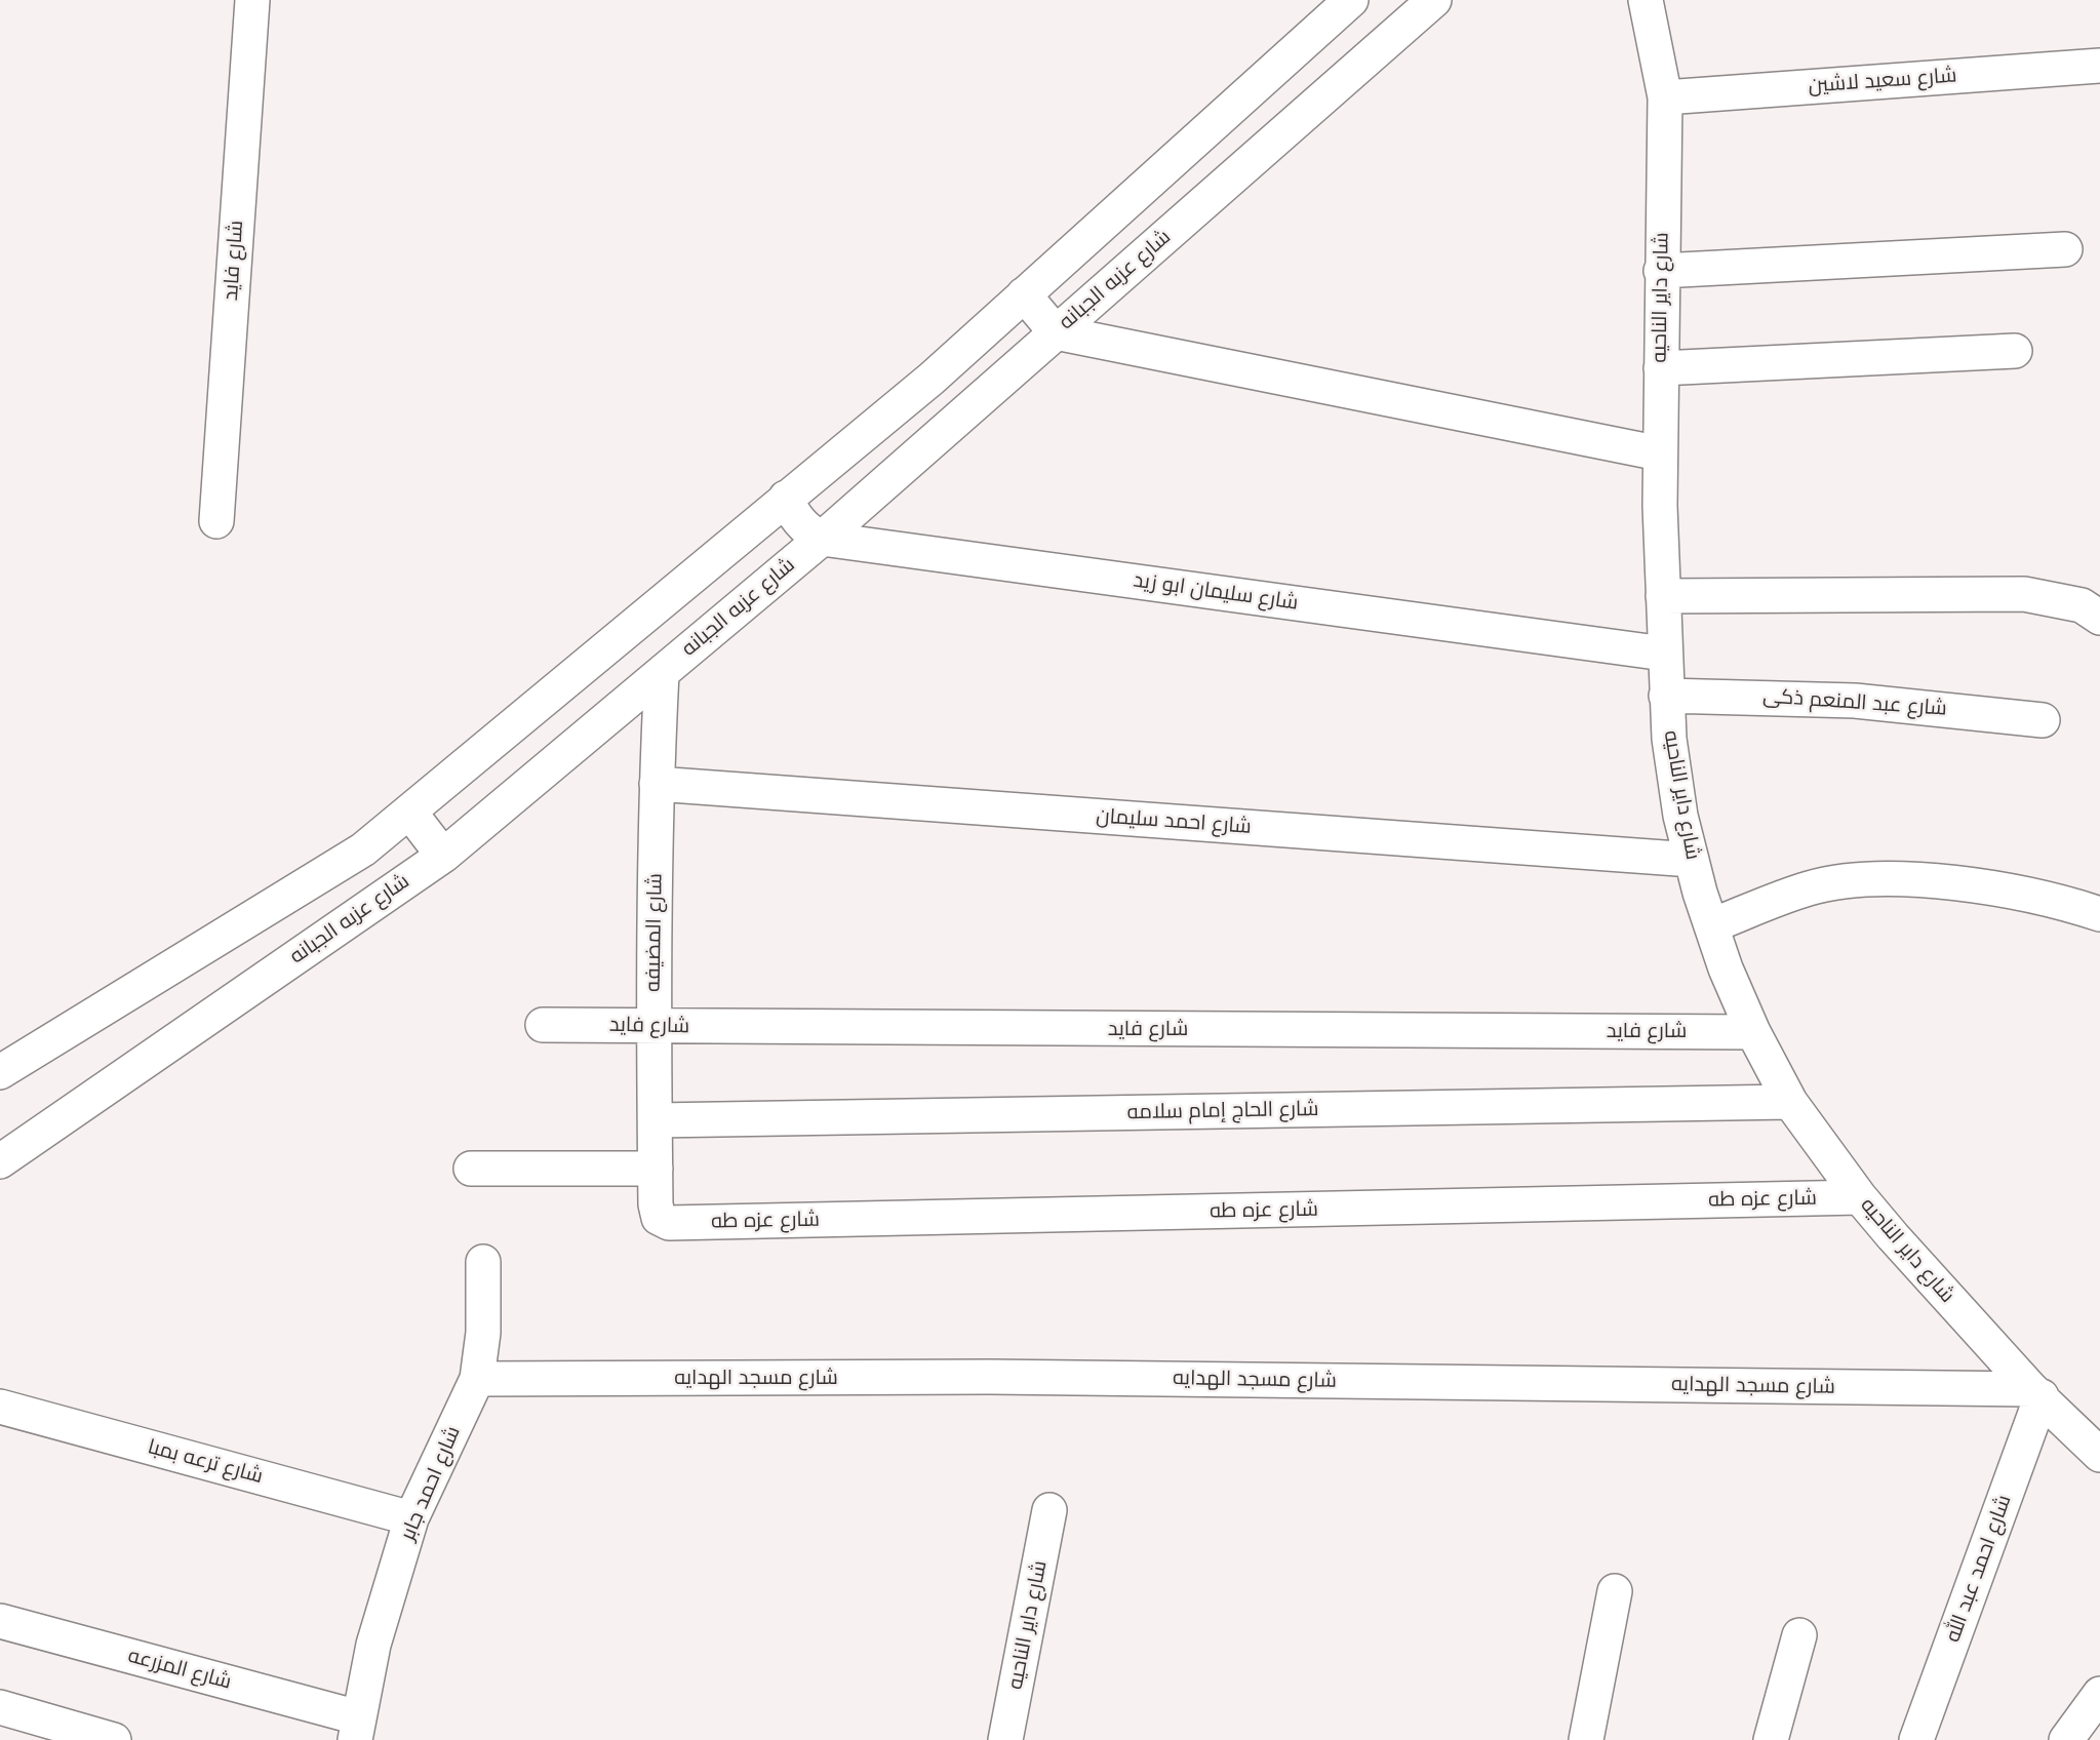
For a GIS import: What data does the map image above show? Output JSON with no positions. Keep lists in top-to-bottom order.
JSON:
{
  "streets": {
    "street": [
      "شارع سعيد لاشين",
      "شارع فايد",
      "شارع عزبه الجبانه",
      "شارع داير الناحيه",
      "شارع سليمان ابو زيد",
      "شارع عبد المنعم ذكى",
      "شارع احمد سليمان",
      "شارع المضيفه",
      "شارع الحاج إمام سلامه",
      "شارع عزه طه",
      "شارع مسجد الهدايه",
      "شارع ترعه بمبا",
      "شارع احمد جابر",
      "شارع احمد عبد الله",
      "شارع المزرعه"
    ]
  },
  "crossings": [
    ["شارع سعيد لاشين", "شارع داير الناحيه"],
    ["شارع فايد", "شارع داير الناحيه"],
    ["شارع فايد", "شارع المضيفه"],
    ["شارع عزبه الجبانه", "شارع سليمان ابو زيد"],
    ["شارع عزبه الجبانه", "شارع المضيفه"],
    ["شارع داير الناحيه", "شارع سليمان ابو زيد"],
    ["شارع داير الناحيه", "شارع عبد المنعم ذكى"],
    ["شارع داير الناحيه", "شارع احمد سليمان"],
    ["شارع داير الناحيه", "شارع الحاج إمام سلامه"],
    ["شارع داير الناحيه", "شارع عزه طه"],
    ["شارع داير الناحيه", "شارع مسجد الهدايه"],
    ["شارع داير الناحيه", "شارع احمد عبد الله"],
    ["شارع احمد سليمان", "شارع المضيفه"],
    ["شارع المضيفه", "شارع الحاج إمام سلامه"],
    ["شارع المضيفه", "شارع عزه طه"],
    ["شارع مسجد الهدايه", "شارع احمد جابر"],
    ["شارع مسجد الهدايه", "شارع احمد عبد الله"],
    ["شارع ترعه بمبا", "شارع احمد جابر"],
    ["شارع احمد جابر", "شارع المزرعه"]
  ]
}
